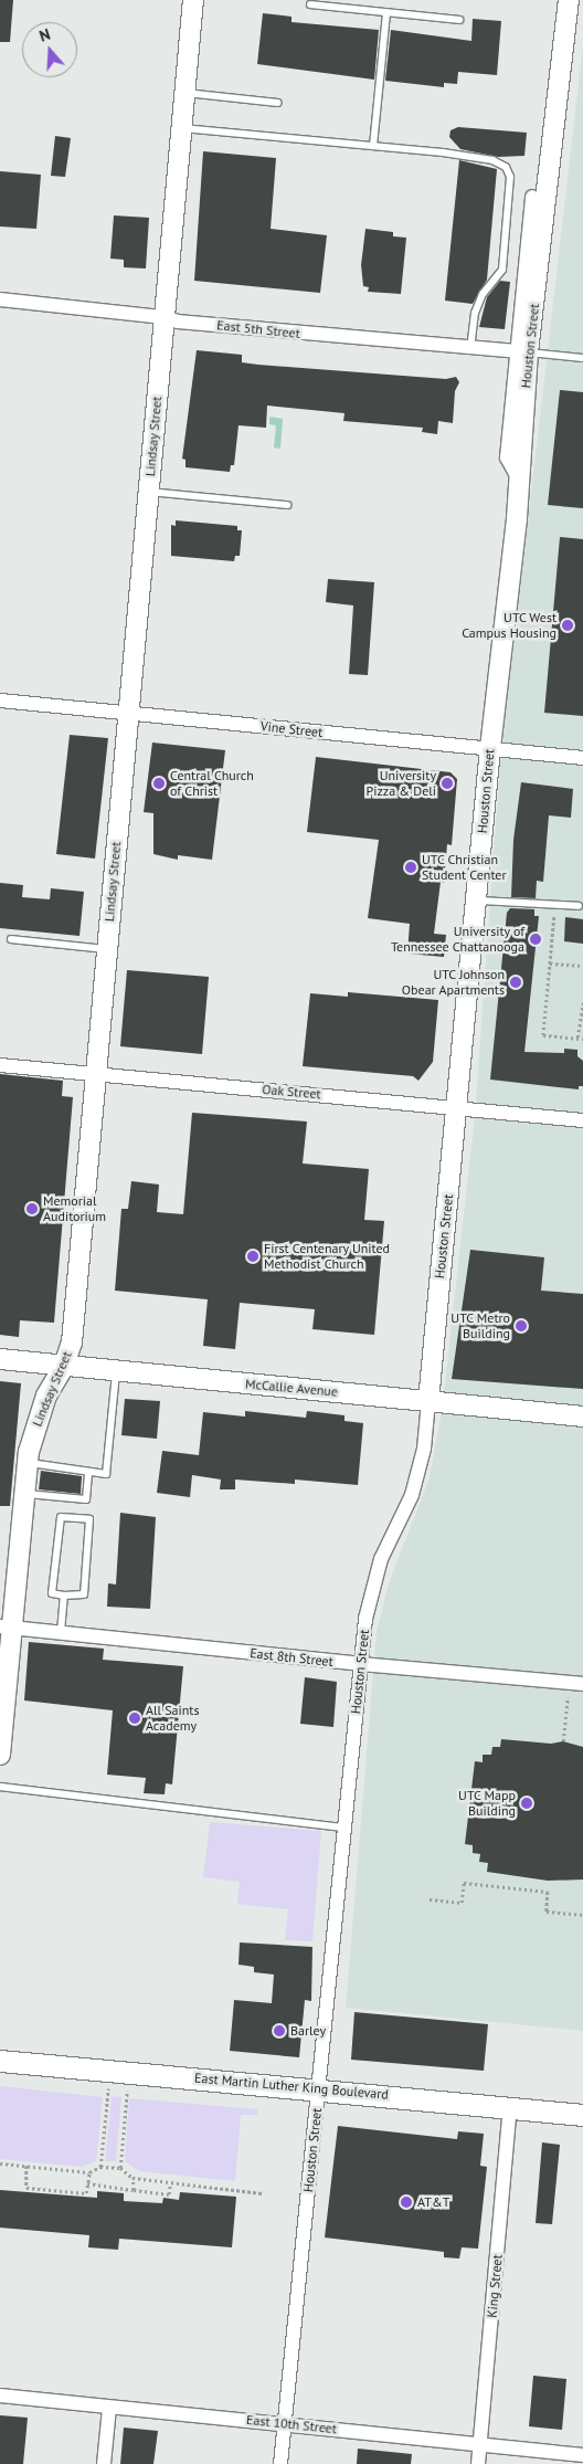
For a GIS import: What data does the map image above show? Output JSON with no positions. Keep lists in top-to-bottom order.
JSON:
{
  "streets": {
    "main road": ["East Martin Luther King Boulevard"],
    "street": [
      "East 5th Street",
      "Houston Street",
      "Lindsay Street",
      "Vine Street",
      "Oak Street",
      "McCallie Avenue",
      "East 8th Street",
      "King Street",
      "East 10th Street"
    ]
  },
  "crossings": [
    ["East 5th Street", "Houston Street"],
    ["East 5th Street", "Lindsay Street"],
    ["Houston Street", "Vine Street"],
    ["Houston Street", "Oak Street"],
    ["Houston Street", "McCallie Avenue"],
    ["Houston Street", "East 8th Street"],
    ["Houston Street", "East Martin Luther King Boulevard"],
    ["Houston Street", "East 10th Street"],
    ["Lindsay Street", "Vine Street"],
    ["Lindsay Street", "Oak Street"],
    ["Lindsay Street", "McCallie Avenue"],
    ["Lindsay Street", "East 8th Street"],
    ["East Martin Luther King Boulevard", "King Street"],
    ["King Street", "East 10th Street"]
  ],
  "places": [
    "UTC West Campus Housing",
    "Central Church of Christ",
    "University Pizza & Deli",
    "UTC Christian Student Center",
    "University of Tennessee Chattanooga",
    "UTC Johnson Obear Apartments",
    "Memorial Auditorium",
    "First Centenary United Methodist Church",
    "UTC Metro Building",
    "All Saints Academy",
    "UTC Mapp Building",
    "Barley",
    "AT&T"
  ],
  "north": "top"
}
